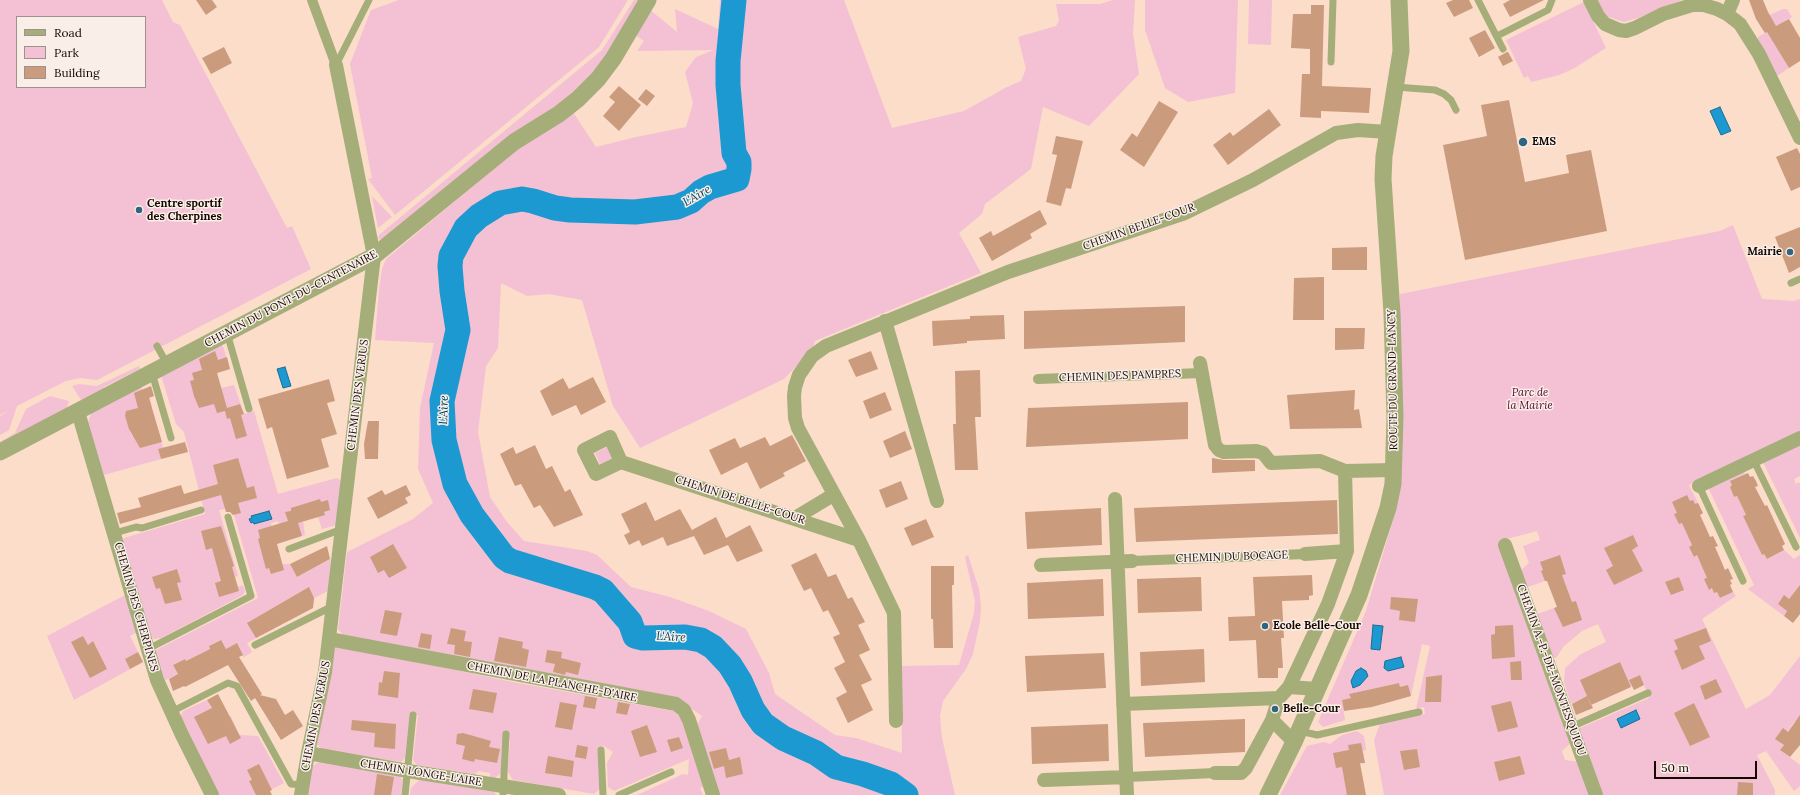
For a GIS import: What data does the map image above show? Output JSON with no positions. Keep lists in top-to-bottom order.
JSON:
{
  "streets": {
    "street": [
      "CHEMIN BELLE-COUR",
      "CHEMIN DU PONT-DU-CENTENAIRE",
      "CHEMIN DES PAMPRES",
      "ROUTE DU GRAND-LANCY",
      "CHEMIN DES VERJUS",
      "CHEMIN DE BELLE-COUR",
      "CHEMIN DU BOCAGE",
      "CHEMIN DES CHERPINES",
      "CHEMIN A.-P.-DE-MONTESQUIOU",
      "CHEMIN DE LA PLANCHE-D'AIRE",
      "CHEMIN LONGE-L'AIRE"
    ]
  },
  "crossings": [
    ["CHEMIN BELLE-COUR", "ROUTE DU GRAND-LANCY"],
    ["CHEMIN DU PONT-DU-CENTENAIRE", "CHEMIN DES VERJUS"],
    ["CHEMIN DU PONT-DU-CENTENAIRE", "CHEMIN DES CHERPINES"],
    ["CHEMIN DES PAMPRES", "ROUTE DU GRAND-LANCY"],
    ["CHEMIN DES VERJUS", "CHEMIN DE LA PLANCHE-D'AIRE"],
    ["CHEMIN DES VERJUS", "CHEMIN LONGE-L'AIRE"]
  ],
  "water": ["L'Aire"],
  "parks": ["Parc de la Mairie"],
  "places": [
    "EMS",
    "Centre sportif des Cherpines",
    "Mairie",
    "Ecole Belle-Cour",
    "Belle-Cour"
  ],
  "legend": ["Road", "Park", "Building"],
  "scale_bar": "50 m"
}
